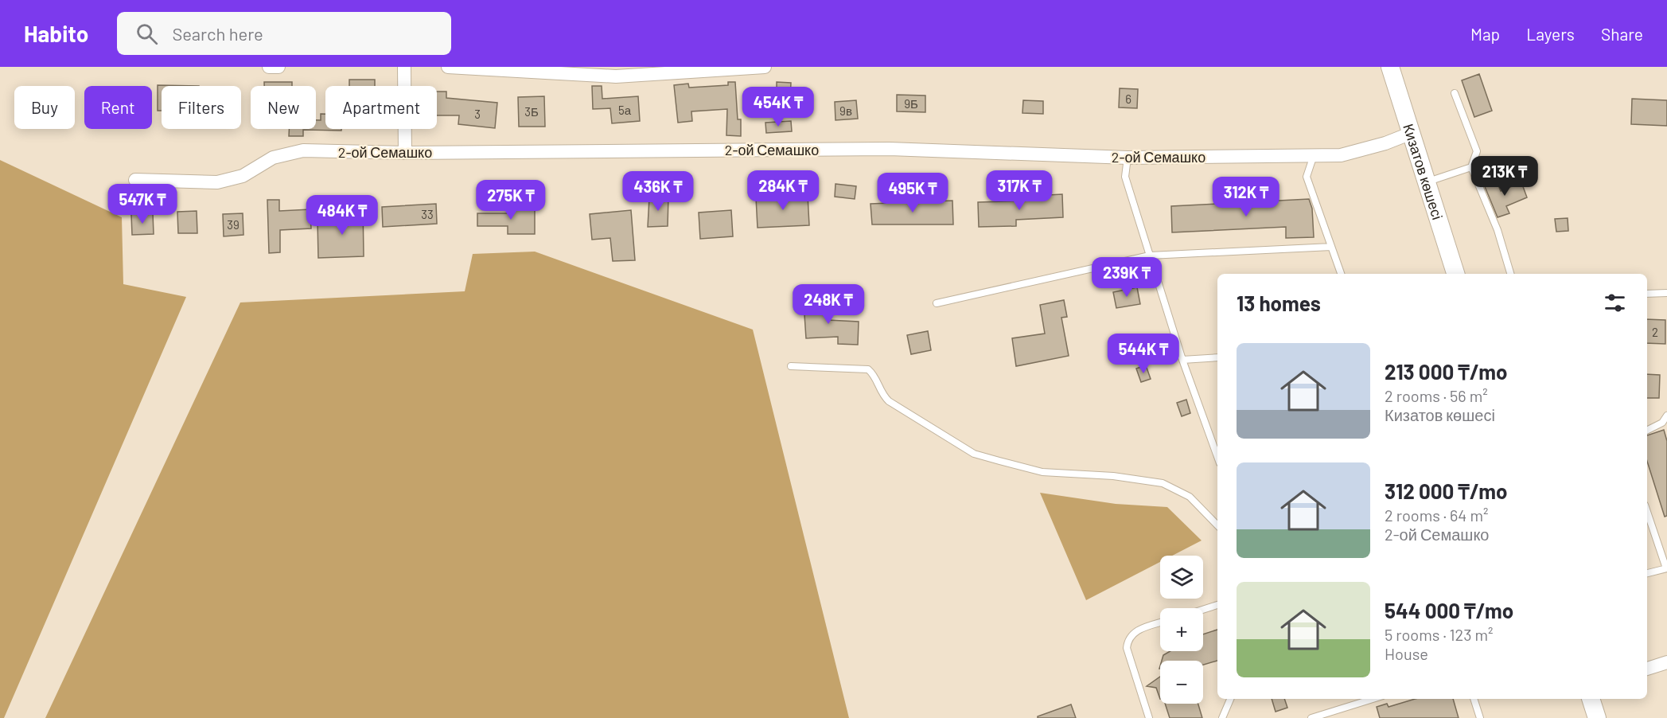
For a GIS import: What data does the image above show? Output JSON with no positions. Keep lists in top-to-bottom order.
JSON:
{
  "streets": {
    "main road": ["Кизатов көшесі"],
    "street": ["2-ой Семашко"]
  },
  "crossings": [
    ["2-ой Семашко", "Кизатов көшесі"]
  ],
  "house_numbers": [
    "6",
    "9Б",
    "5а",
    "9в",
    "3Б",
    "3",
    "33",
    "39",
    "2"
  ],
  "page": {
    "header": "Habito",
    "search": "Search here",
    "nav": ["Map", "Layers", "Share"],
    "chip": [
      "Buy",
      "Rent",
      "Filters",
      "New",
      "Apartment"
    ],
    "price": [
      "454K ₸",
      "213K ₸",
      "284K ₸",
      "317K ₸",
      "436K ₸",
      "495K ₸",
      "312K ₸",
      "275K ₸",
      "547K ₸",
      "484K ₸",
      "239K ₸",
      "248K ₸",
      "544K ₸"
    ],
    "heading": "13 homes",
    "list": [
      {
        "name": "213 000 ₸/mo",
        "note": "2 rooms · 56 m² · Кизатов көшесі"
      },
      {
        "name": "312 000 ₸/mo",
        "note": "2 rooms · 64 m² · 2-ой Семашко"
      },
      {
        "name": "544 000 ₸/mo",
        "note": "5 rooms · 123 m² · House"
      }
    ],
    "map_buttons": ["+", "−"]
  }
}
